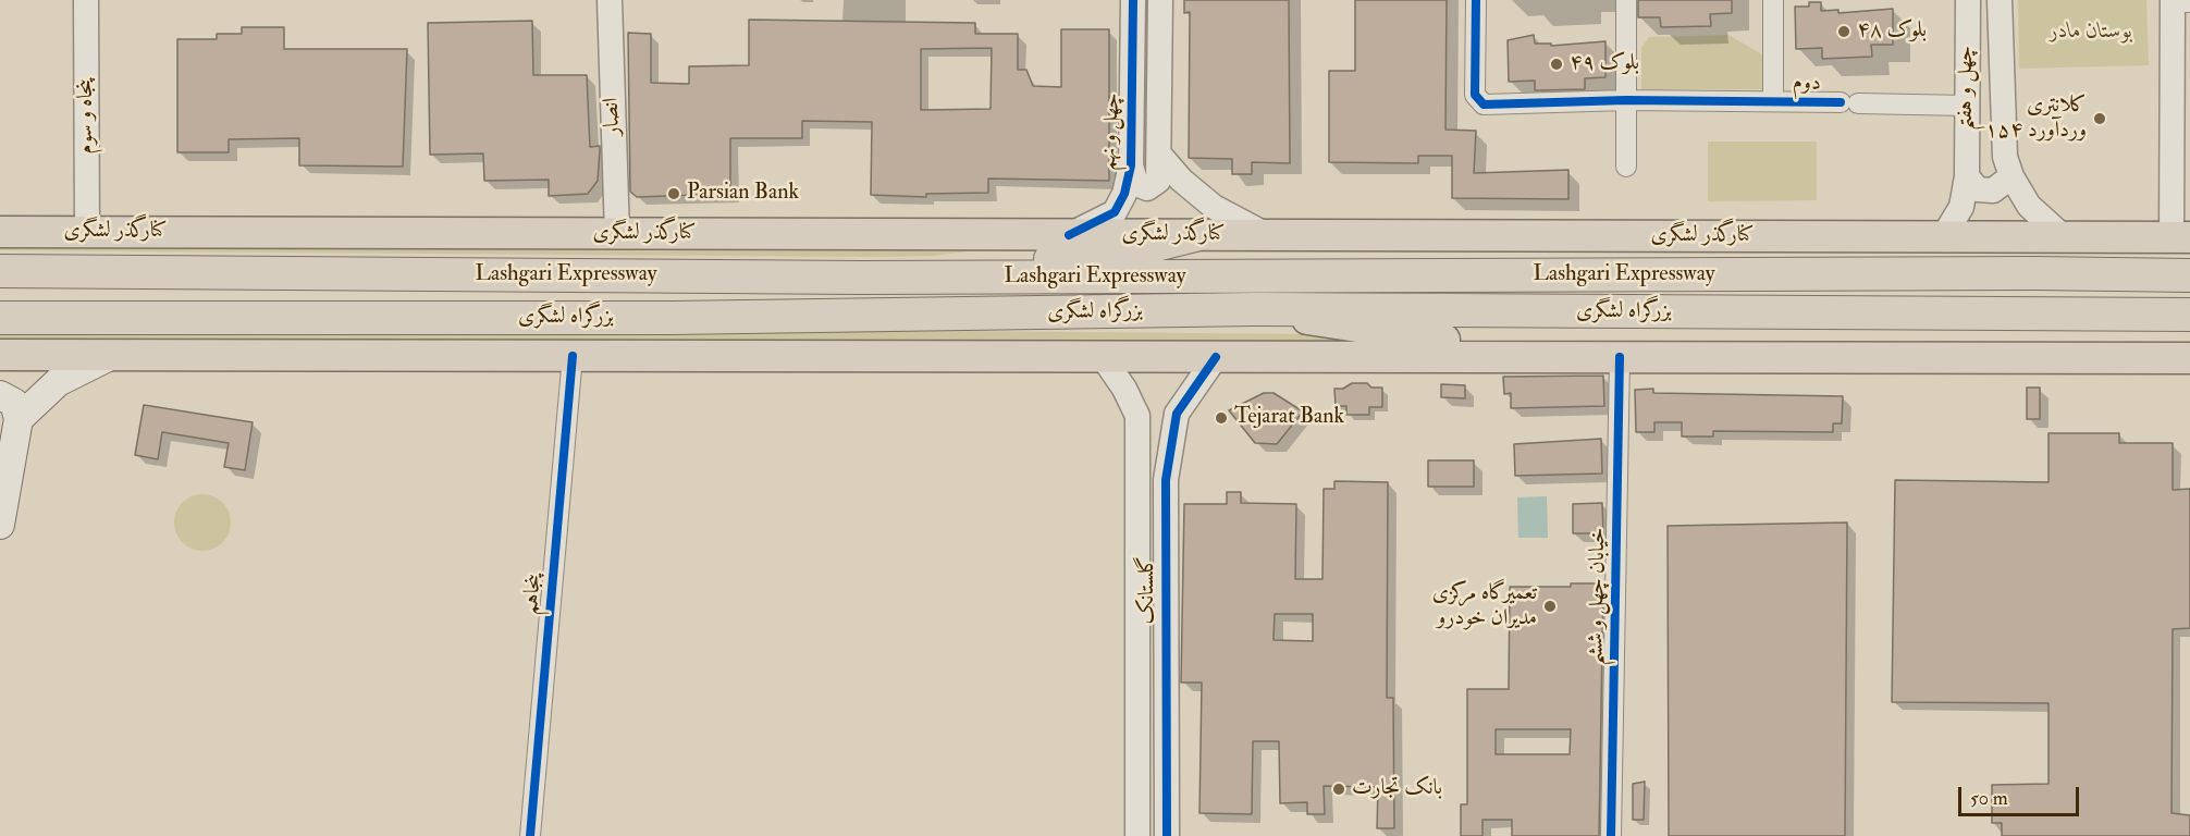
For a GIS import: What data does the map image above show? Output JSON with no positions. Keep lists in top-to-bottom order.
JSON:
{
  "streets": {
    "highway": ["Lashgari Expressway", "بزرگراه لشگری"],
    "main road": ["کنارگذر لشگری"],
    "street": [
      "دوم",
      "چهل و هفتم",
      "پنجاه و سوم",
      "انصار",
      "چهل و نهم",
      "گلستانک",
      "پنجاهم",
      "خیابان چهل و ششم"
    ]
  },
  "crossings": [
    ["دوم", "چهل و هفتم"],
    ["چهل و هفتم", "کنارگذر لشگری"],
    ["پنجاه و سوم", "کنارگذر لشگری"],
    ["انصار", "کنارگذر لشگری"],
    ["چهل و نهم", "کنارگذر لشگری"]
  ],
  "parks": ["بوستان مادر"],
  "places": [
    "بلوک ۴۸",
    "بلوک ۴۹",
    "کلانتری ۱۵۴ وردآورد",
    "Parsian Bank",
    "Tejarat Bank",
    "تعمیرگاه مرکزی مدیران خودرو",
    "بانک تجارت"
  ],
  "scale_bar": "50 m"
}
